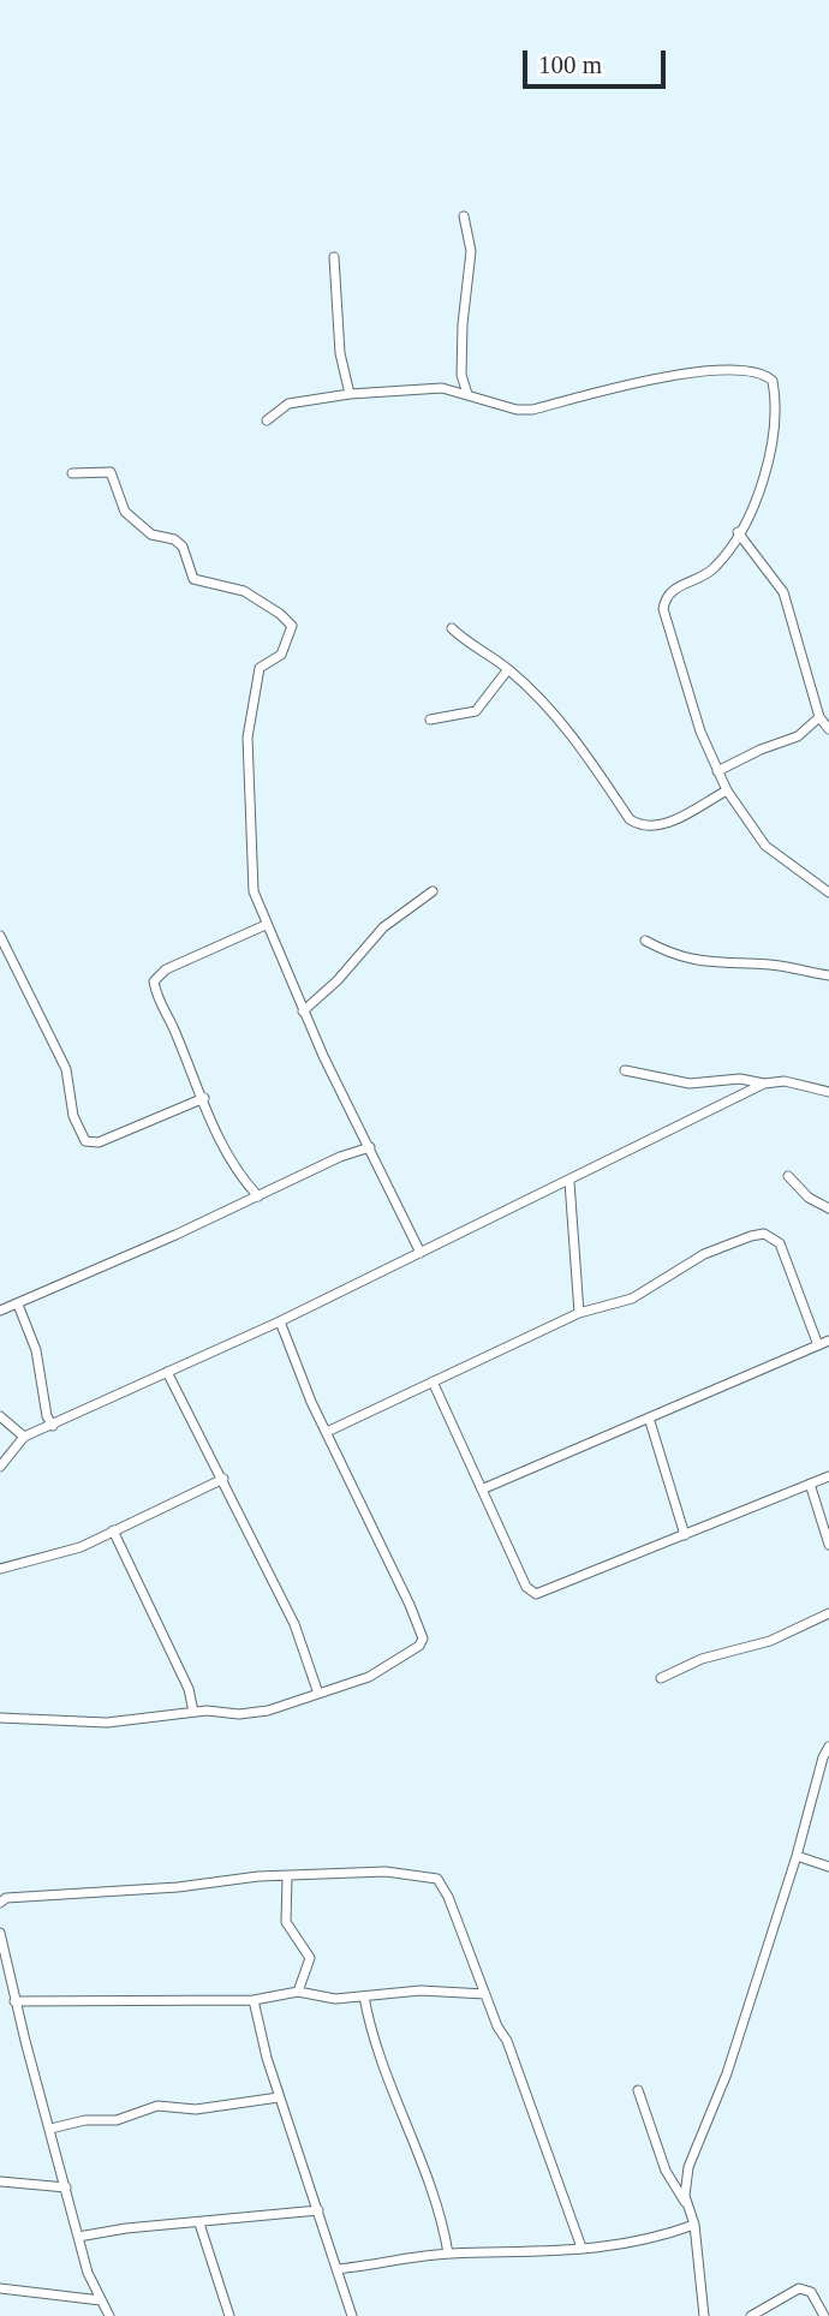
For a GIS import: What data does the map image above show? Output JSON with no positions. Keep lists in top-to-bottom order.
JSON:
{
  "scale_bar": "100 m"
}
